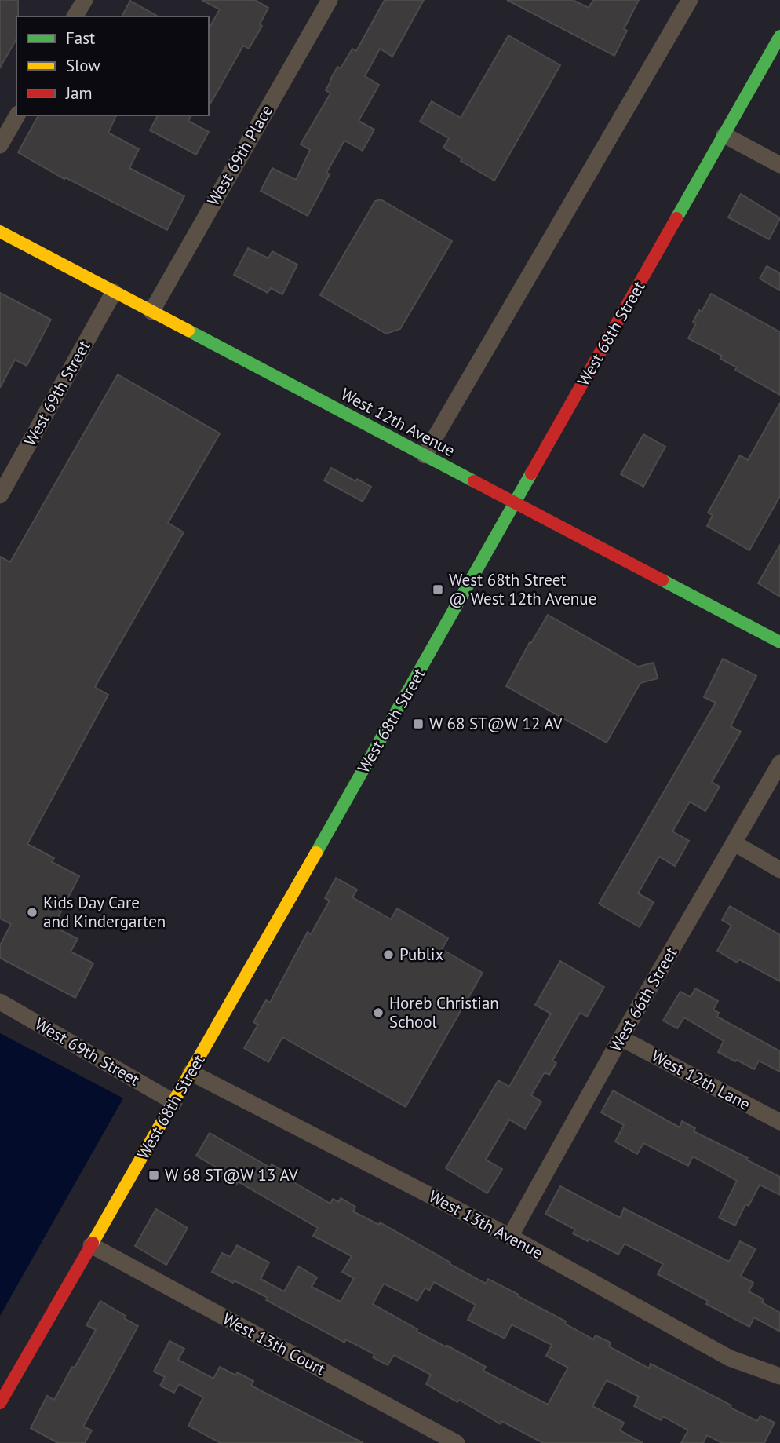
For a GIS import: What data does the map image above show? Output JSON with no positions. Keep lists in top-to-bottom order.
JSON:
{
  "streets": {
    "main road": ["West 68th Street", "West 12th Avenue"],
    "street": [
      "West 69th Place",
      "West 69th Street",
      "West 66th Street",
      "West 12th Lane",
      "West 13th Avenue",
      "West 13th Court"
    ]
  },
  "crossings": [
    ["West 69th Place", "West 12th Avenue"],
    ["West 68th Street", "West 69th Street"],
    ["West 68th Street", "West 12th Avenue"],
    ["West 68th Street", "West 13th Avenue"],
    ["West 68th Street", "West 13th Court"],
    ["West 69th Street", "West 12th Avenue"],
    ["West 66th Street", "West 12th Lane"],
    ["West 66th Street", "West 13th Avenue"]
  ],
  "places": {
    "transit": ["West 68th Street @ West 12th Avenue", "W 68 ST@W 12 AV", "W 68 ST@W 13 AV"],
    "other": ["Kids Day Care and Kindergarten", "Publix", "Horeb Christian School"]
  },
  "legend": ["Fast", "Slow", "Jam"]
}
